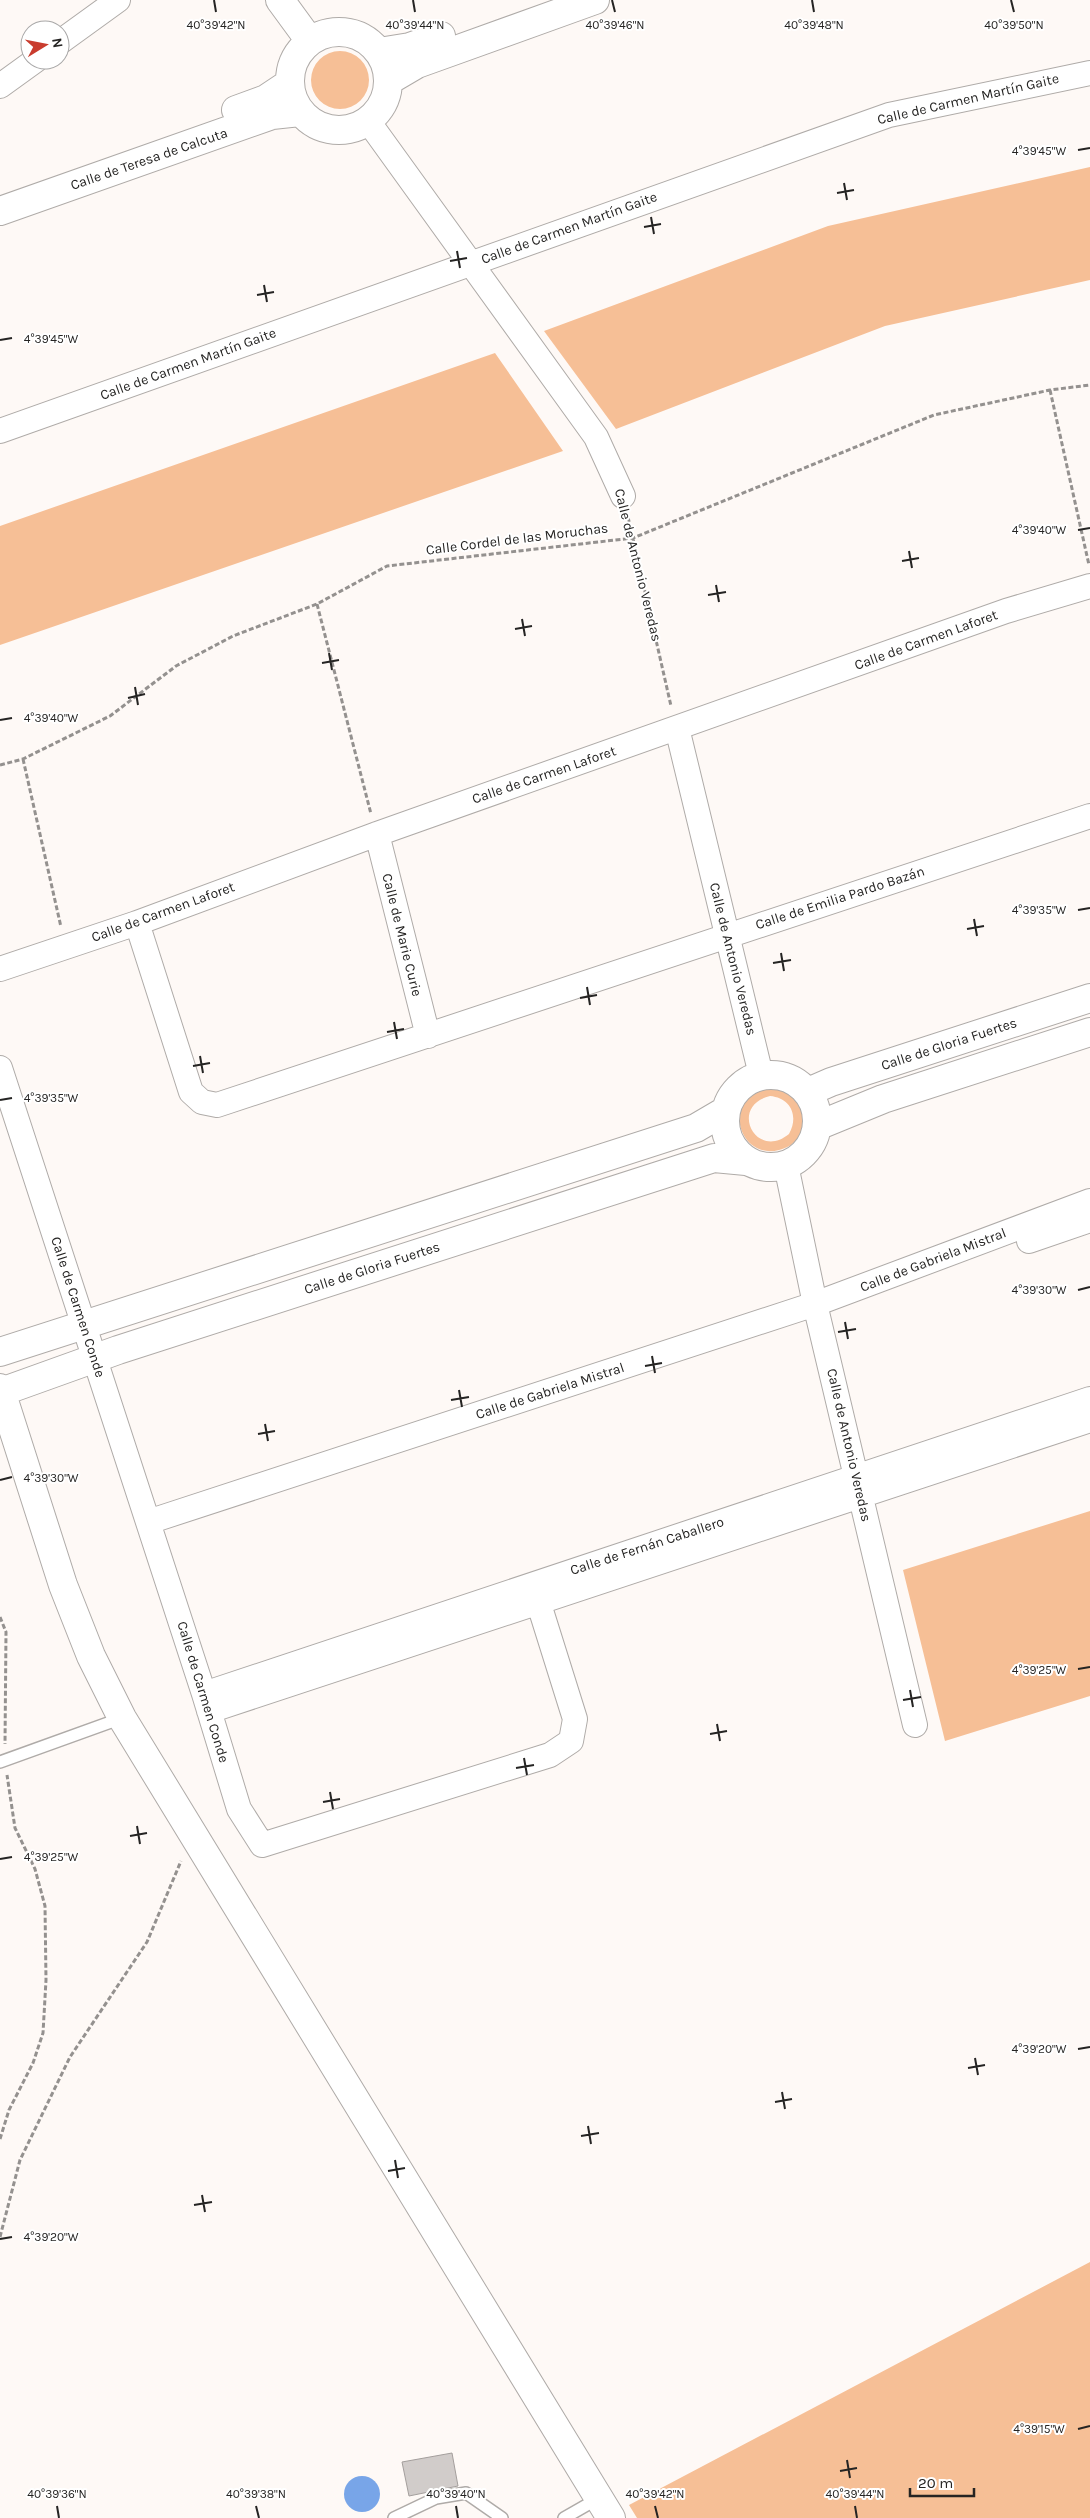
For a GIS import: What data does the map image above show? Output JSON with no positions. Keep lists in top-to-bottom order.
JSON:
{
  "streets": {
    "street": [
      "Calle de Carmen Martín Gaite",
      "Calle de Teresa de Calcuta",
      "Calle de Antonio Veredas",
      "Calle de Carmen Laforet",
      "Calle de Emilia Pardo Bazán",
      "Calle de Marie Curie",
      "Calle de Gloria Fuertes",
      "Calle de Gabriela Mistral",
      "Calle de Carmen Conde",
      "Calle de Fernán Caballero"
    ],
    "path": ["Calle Cordel de las Moruchas"]
  },
  "crossings": [
    ["Calle de Carmen Martín Gaite", "Calle de Antonio Veredas"],
    ["Calle de Teresa de Calcuta", "Calle de Antonio Veredas"],
    ["Calle Cordel de las Moruchas", "Calle de Antonio Veredas"],
    ["Calle de Antonio Veredas", "Calle de Carmen Laforet"],
    ["Calle de Antonio Veredas", "Calle de Emilia Pardo Bazán"],
    ["Calle de Antonio Veredas", "Calle de Gloria Fuertes"],
    ["Calle de Antonio Veredas", "Calle de Gabriela Mistral"],
    ["Calle de Antonio Veredas", "Calle de Fernán Caballero"],
    ["Calle de Carmen Laforet", "Calle de Emilia Pardo Bazán"],
    ["Calle de Carmen Laforet", "Calle de Marie Curie"],
    ["Calle de Emilia Pardo Bazán", "Calle de Marie Curie"],
    ["Calle de Gloria Fuertes", "Calle de Carmen Conde"],
    ["Calle de Gabriela Mistral", "Calle de Carmen Conde"],
    ["Calle de Carmen Conde", "Calle de Fernán Caballero"]
  ],
  "scale_bar": "20 m",
  "north": "right",
  "coordinates": [
    "40°39'42\"N",
    "40°39'44\"N",
    "40°39'46\"N",
    "40°39'48\"N",
    "40°39'50\"N",
    "4°39'45\"W",
    "4°39'40\"W",
    "4°39'35\"W",
    "4°39'30\"W",
    "4°39'25\"W",
    "4°39'20\"W",
    "4°39'15\"W",
    "40°39'36\"N",
    "40°39'38\"N",
    "40°39'40\"N"
  ]
}
